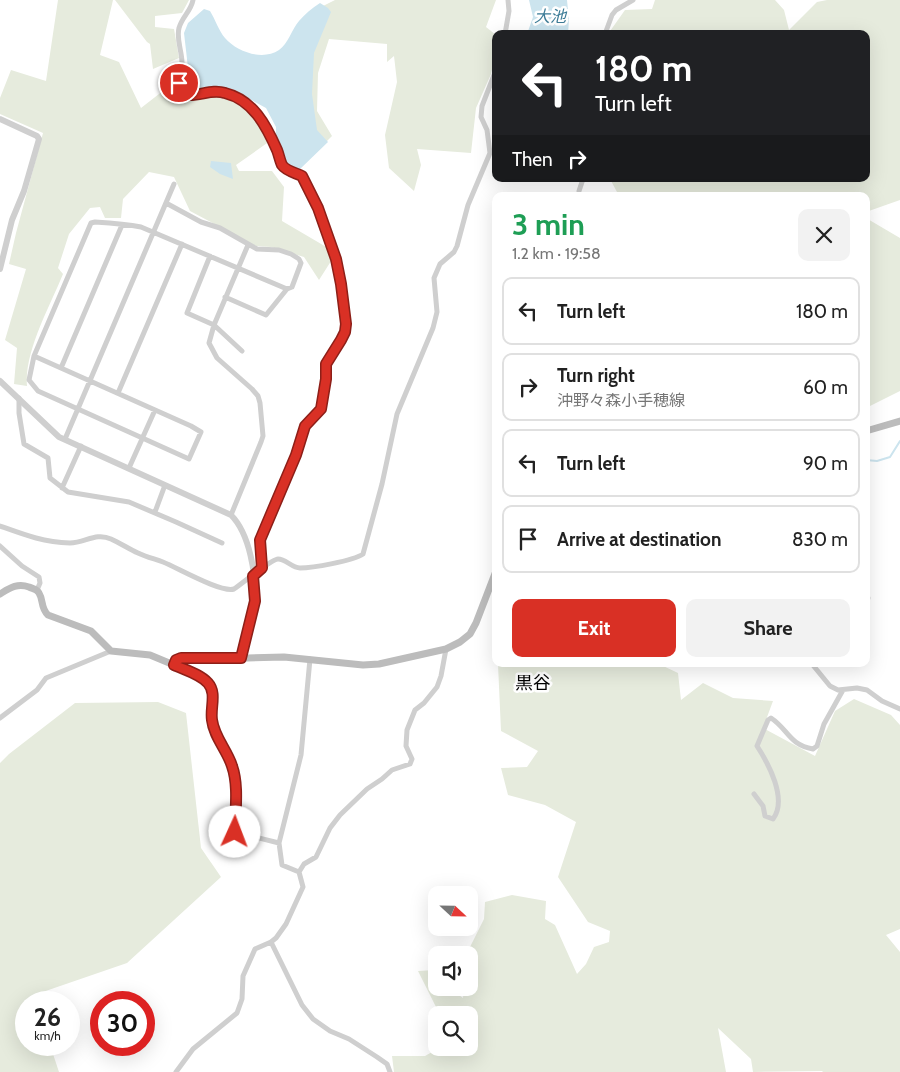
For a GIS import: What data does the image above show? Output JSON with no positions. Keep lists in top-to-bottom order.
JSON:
{
  "districts": ["黒谷"],
  "water": ["大池"],
  "north": "right",
  "page": {
    "turn": ["180 m", "Turn left"],
    "then": "Then",
    "heading": ["3 min", "1.2 km · 19:58"],
    "list": [
      {
        "name": "Turn left",
        "value": "180 m"
      },
      {
        "name": "Turn right",
        "note": "沖野々森小手穂線",
        "value": "60 m"
      },
      {
        "name": "Turn left",
        "value": "90 m"
      },
      {
        "name": "Arrive at destination",
        "value": "830 m"
      }
    ],
    "buttons": ["Exit", "Share"],
    "speed": "26 km/h",
    "limit": "30"
  }
}
